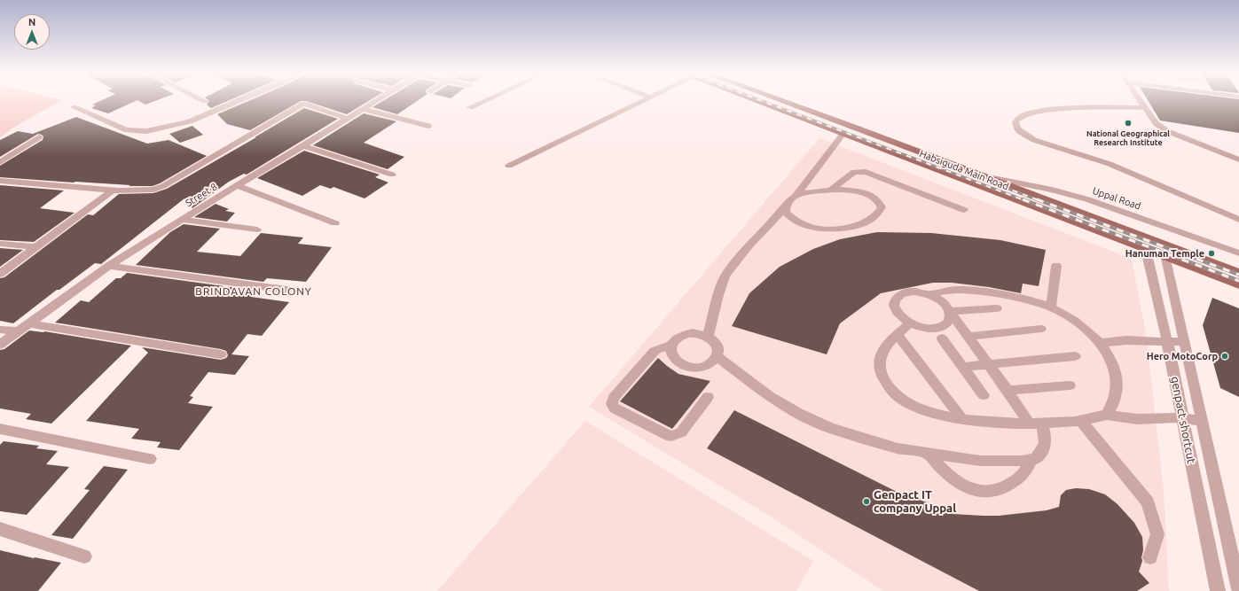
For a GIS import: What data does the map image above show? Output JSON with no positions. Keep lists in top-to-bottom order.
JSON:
{
  "streets": {
    "main road": ["Habsiguda Main Road"],
    "street": ["Street 8", "Uppal Road", "genpact shortcut"]
  },
  "crossings": [
    ["Habsiguda Main Road", "Uppal Road"],
    ["Habsiguda Main Road", "genpact shortcut"]
  ],
  "districts": ["BRINDAVAN COLONY"],
  "places": [
    "National Geographical Research Institute",
    "Hanuman Temple",
    "Hero MotoCorp",
    "Genpact IT company Uppal"
  ],
  "north": "top"
}
